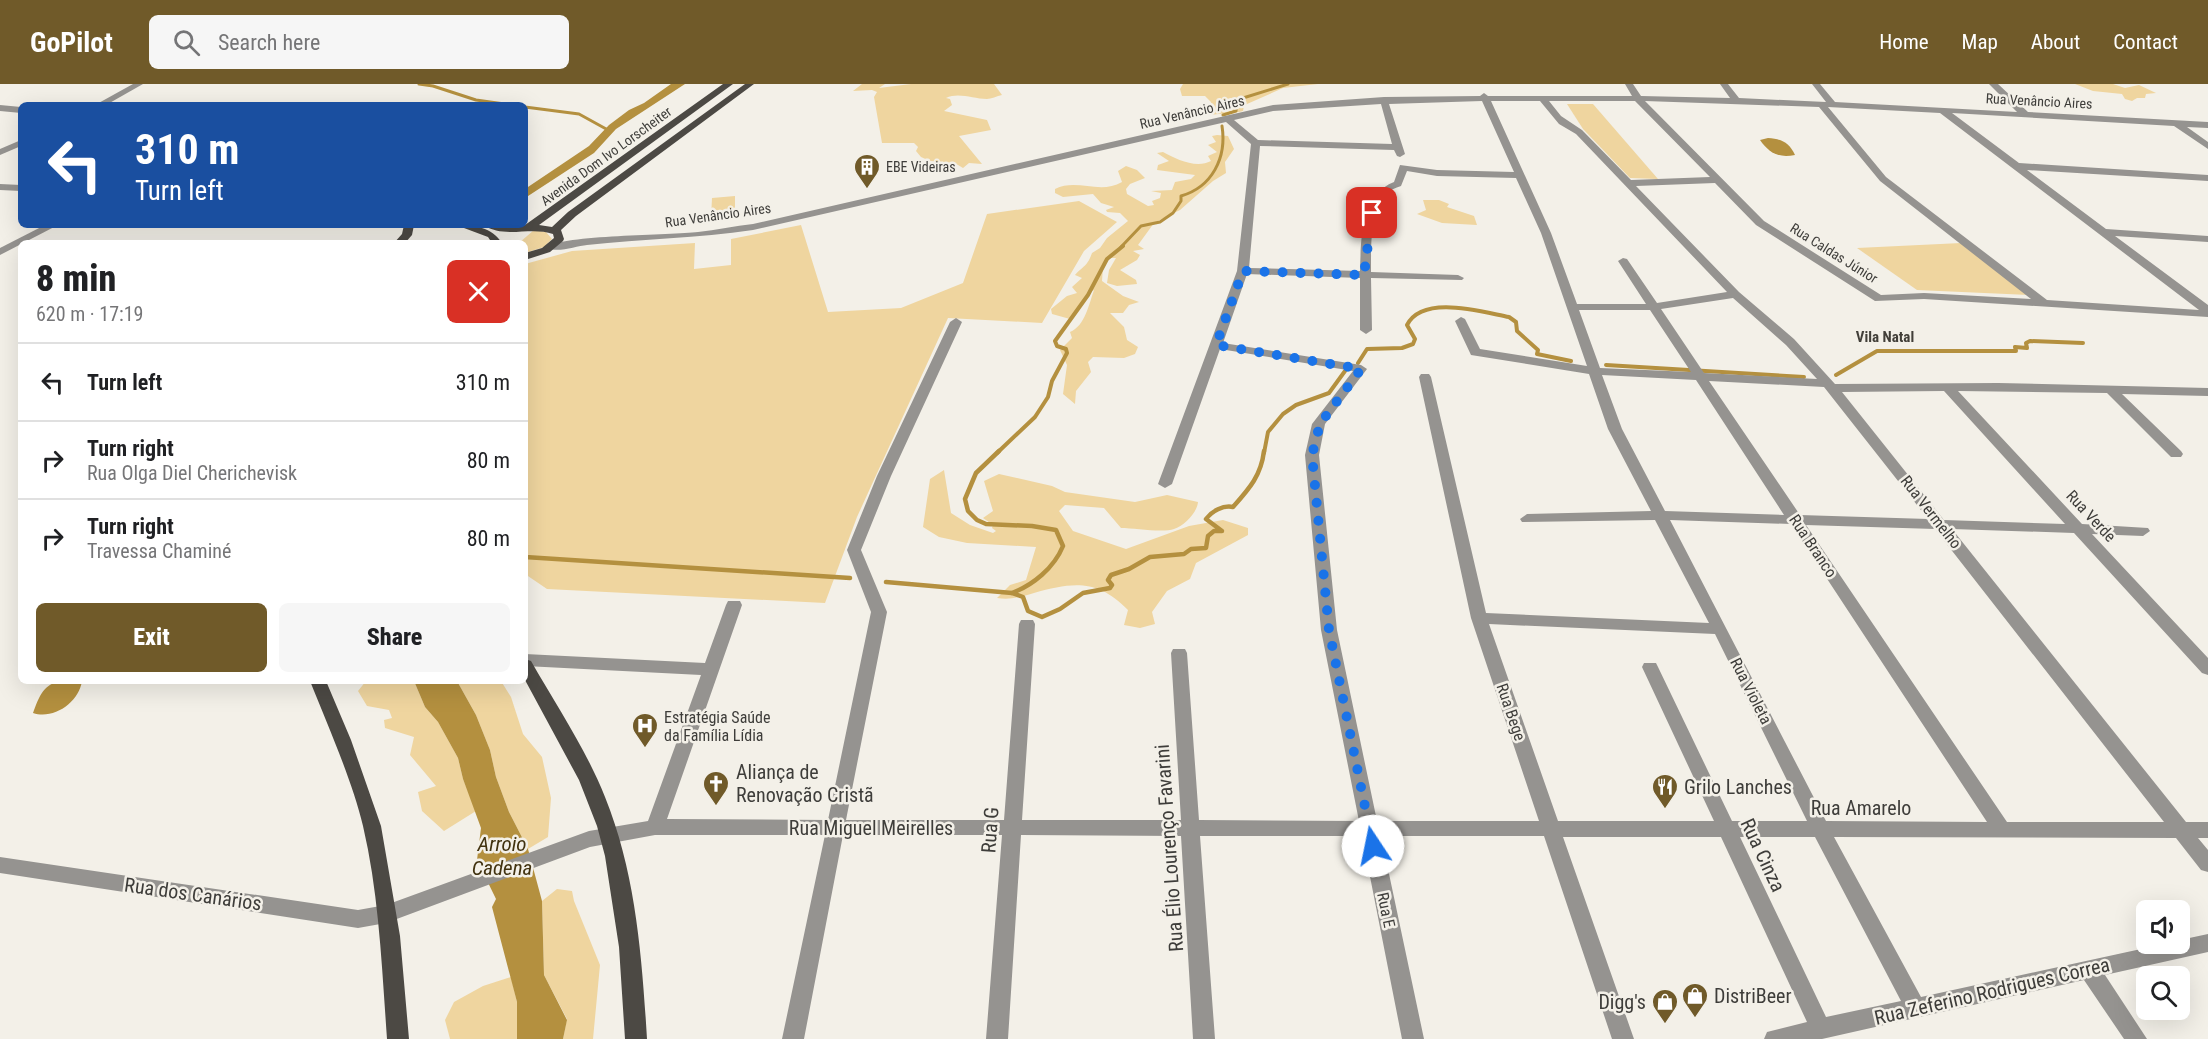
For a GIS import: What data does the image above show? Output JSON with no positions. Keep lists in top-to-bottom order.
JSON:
{
  "streets": {
    "main road": ["Avenida Dom Ivo Lorscheiter"],
    "street": [
      "Rua Venâncio Aires",
      "Rua Caldas Júnior",
      "Rua Vermelho",
      "Rua Verde",
      "Rua Branco",
      "Rua Violeta",
      "Rua Bege",
      "Rua Amarelo",
      "Rua Miguel Meirelles",
      "Rua G",
      "Rua Élio Lourenço Favarini",
      "Rua Cinza",
      "Rua dos Canários",
      "Rua E",
      "Rua Zeferino Rodrigues Correa"
    ]
  },
  "crossings": [
    ["Rua Venâncio Aires", "Avenida Dom Ivo Lorscheiter"],
    ["Rua Venâncio Aires", "Rua Caldas Júnior"],
    ["Rua Venâncio Aires", "Rua Vermelho"],
    ["Rua Venâncio Aires", "Rua Violeta"],
    ["Rua Vermelho", "Rua Amarelo"],
    ["Rua Branco", "Rua Amarelo"],
    ["Rua Violeta", "Rua Amarelo"],
    ["Rua Violeta", "Rua Zeferino Rodrigues Correa"],
    ["Rua Bege", "Rua Amarelo"],
    ["Rua Amarelo", "Rua Miguel Meirelles"],
    ["Rua Amarelo", "Rua Cinza"],
    ["Rua Amarelo", "Rua E"],
    ["Rua Miguel Meirelles", "Rua G"],
    ["Rua Miguel Meirelles", "Rua Élio Lourenço Favarini"],
    ["Rua Miguel Meirelles", "Rua dos Canários"],
    ["Rua Miguel Meirelles", "Rua E"],
    ["Rua Cinza", "Rua Zeferino Rodrigues Correa"]
  ],
  "districts": ["Vila Natal"],
  "water": ["Arroio Cadena"],
  "places": {
    "building": ["EBE Videiras"],
    "hospital": ["Estratégia Saúde da Família Lídia"],
    "church": ["Aliança de Renovação Cristã"],
    "restaurant": ["Grilo Lanches"],
    "shop": ["DistriBeer", "Digg's"]
  },
  "page": {
    "header": "GoPilot",
    "search": "Search here",
    "nav": [
      "Home",
      "Map",
      "About",
      "Contact"
    ],
    "turn": ["310 m", "Turn left"],
    "heading": ["8 min", "620 m · 17:19"],
    "list": [
      {
        "name": "Turn left",
        "value": "310 m"
      },
      {
        "name": "Turn right",
        "note": "Rua Olga Diel Cherichevisk",
        "value": "80 m"
      },
      {
        "name": "Turn right",
        "note": "Travessa Chaminé",
        "value": "80 m"
      }
    ],
    "buttons": ["Exit", "Share"]
  }
}
